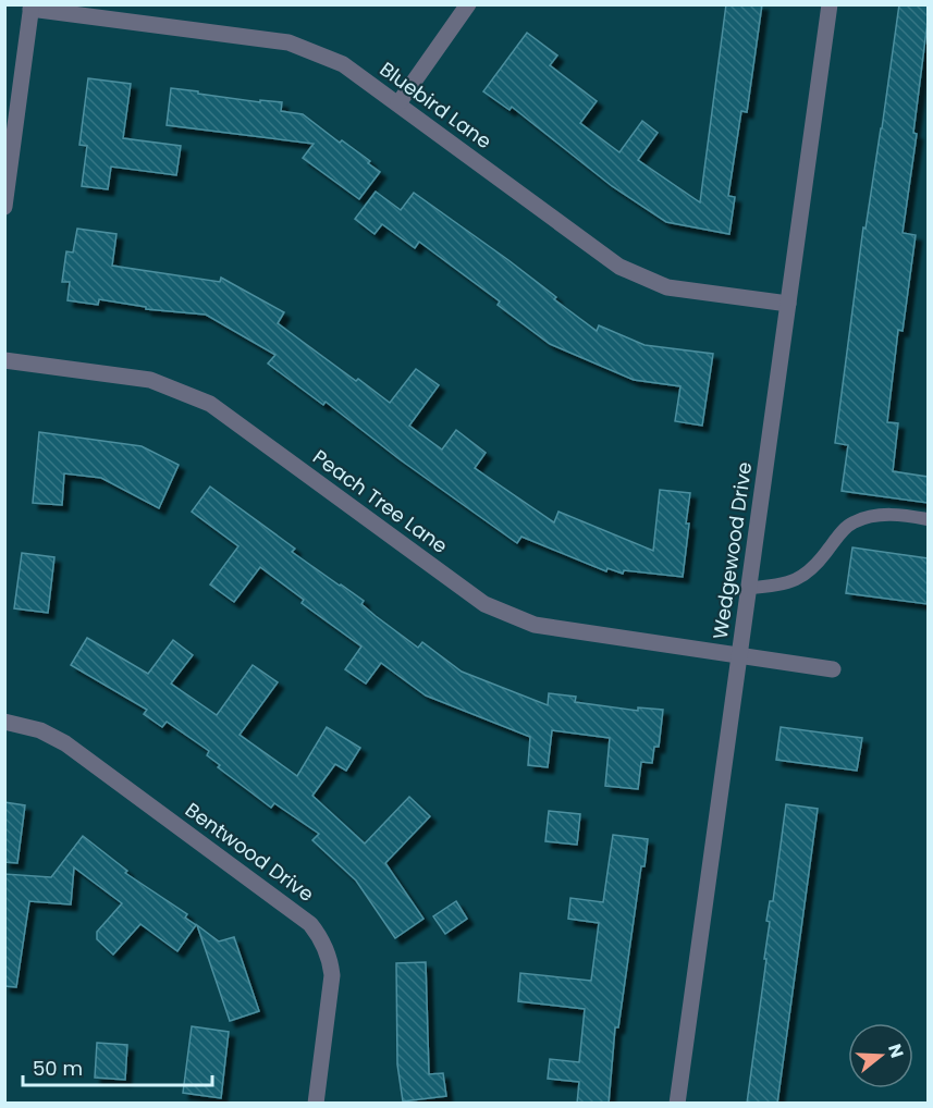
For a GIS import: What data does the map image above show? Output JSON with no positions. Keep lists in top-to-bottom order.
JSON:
{
  "streets": {
    "street": [
      "Bluebird Lane",
      "Peach Tree Lane",
      "Wedgewood Drive",
      "Bentwood Drive"
    ]
  },
  "crossings": [
    ["Bluebird Lane", "Wedgewood Drive"],
    ["Peach Tree Lane", "Wedgewood Drive"]
  ],
  "scale_bar": "50 m",
  "north": "right"
}
